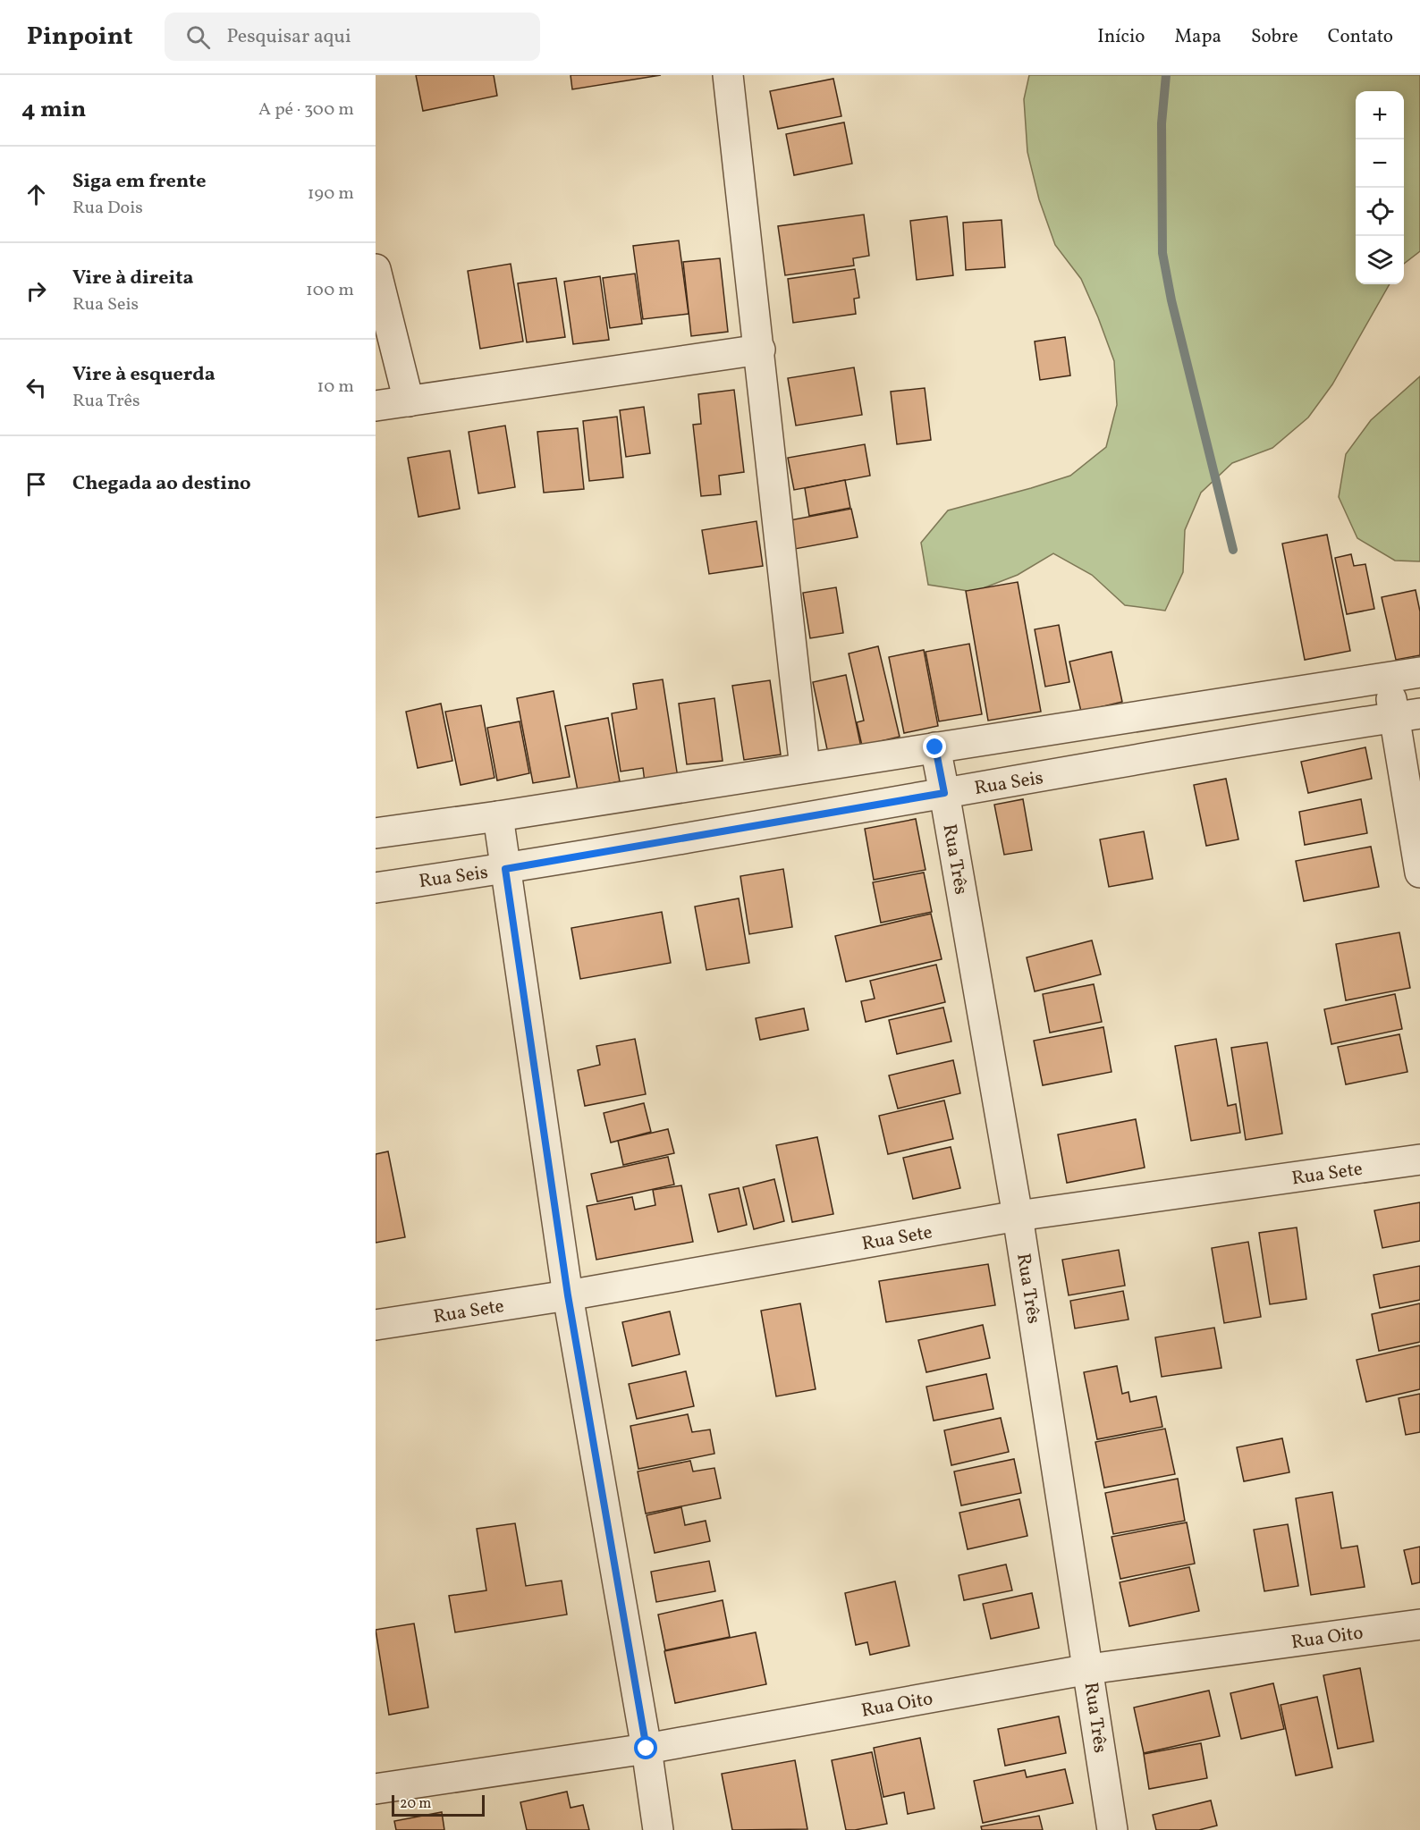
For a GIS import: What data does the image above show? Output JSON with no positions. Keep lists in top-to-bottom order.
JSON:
{
  "streets": {
    "street": [
      "Rua Seis",
      "Rua Três",
      "Rua Sete",
      "Rua Oito"
    ]
  },
  "crossings": [
    ["Rua Seis", "Rua Três"],
    ["Rua Três", "Rua Sete"],
    ["Rua Três", "Rua Oito"]
  ],
  "scale_bar": "20 m",
  "page": {
    "header": "Pinpoint",
    "search": "Pesquisar aqui",
    "nav": [
      "Início",
      "Mapa",
      "Sobre",
      "Contato"
    ],
    "heading": ["4 min", "A pé · 300 m"],
    "map_buttons": ["+", "−"],
    "list": [
      ["Siga em frente", "Rua Dois", "190 m"],
      ["Vire à direita", "Rua Seis", "100 m"],
      ["Vire à esquerda", "Rua Três", "10 m"],
      "Chegada ao destino"
    ],
    "scale": "20 m"
  }
}
